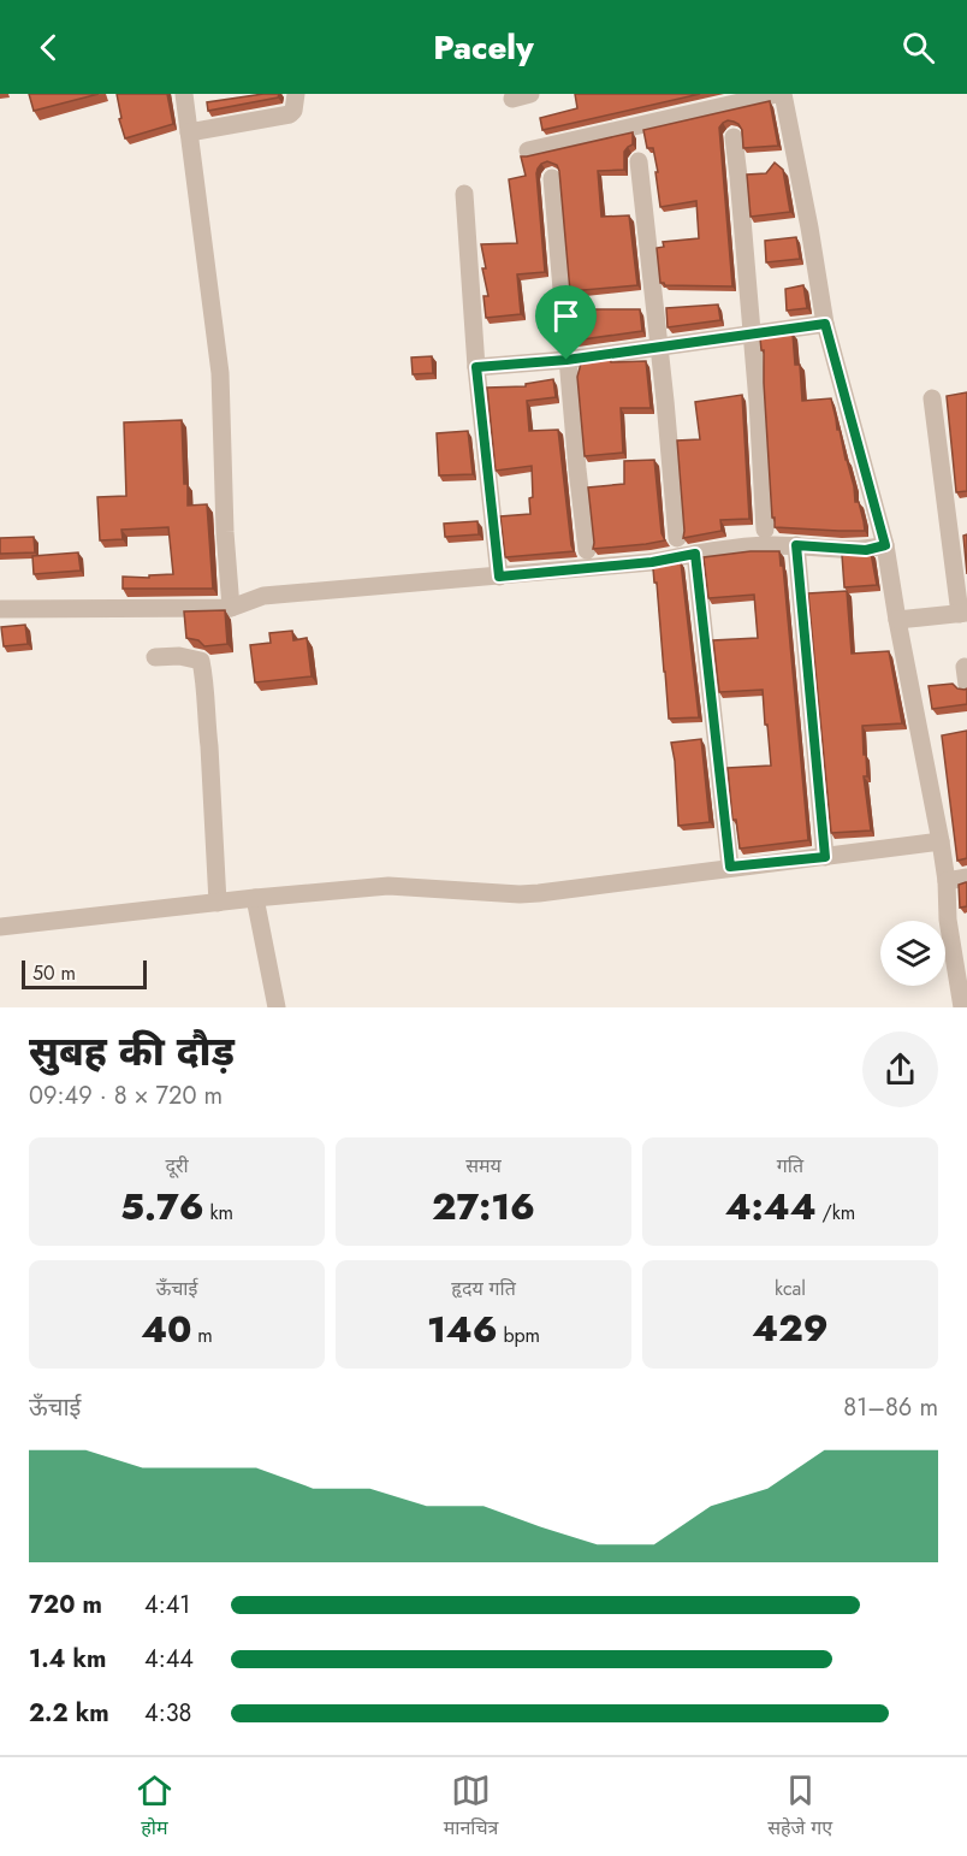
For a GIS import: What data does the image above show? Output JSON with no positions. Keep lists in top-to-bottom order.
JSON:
{
  "scale_bar": "50 m",
  "page": {
    "header": "Pacely",
    "scale": "50 m",
    "heading": ["सुबह की दौड़", "09:49 · 8 × 720 m"],
    "stats": [
      ["दूरी", "5.76 km"],
      ["समय", "27:16"],
      ["गति", "4:44 /km"],
      ["ऊँचाई", "40 m"],
      ["हृदय गति", "146 bpm"],
      ["kcal", "429"]
    ],
    "chart": ["ऊँचाई", "81–86 m"],
    "list": [
      {
        "name": "720 m",
        "note": "4:41"
      },
      {
        "name": "1.4 km",
        "note": "4:44"
      },
      {
        "name": "2.2 km",
        "note": "4:38"
      }
    ],
    "tabs": ["होम", "मानचित्र", "सहेजे गए"]
  }
}
